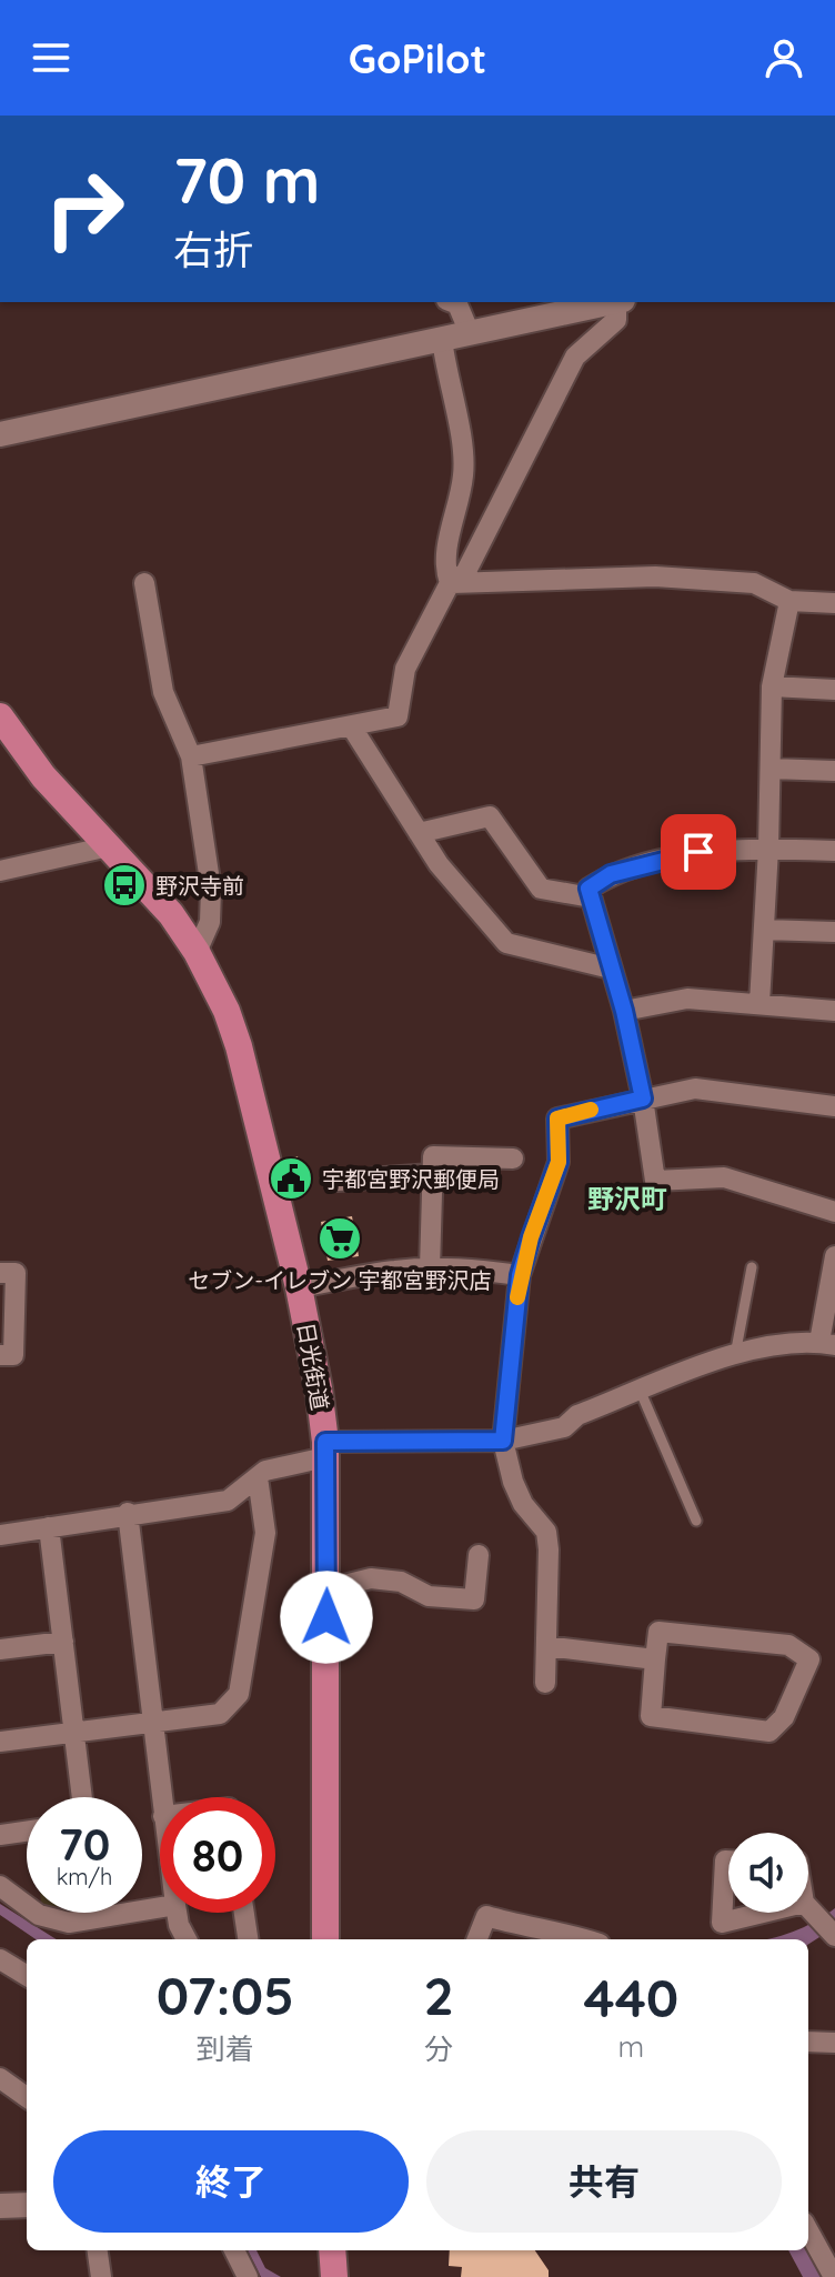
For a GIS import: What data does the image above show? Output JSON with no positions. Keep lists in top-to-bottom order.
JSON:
{
  "streets": {
    "highway": ["日光街道"]
  },
  "districts": ["野沢町"],
  "places": {
    "bus stop": ["野沢寺前"],
    "public building": ["宇都宮野沢郵便局"],
    "supermarket": ["セブン-イレブン 宇都宮野沢店"]
  },
  "page": {
    "header": "GoPilot",
    "turn": ["70 m", "右折"],
    "speed": "70 km/h",
    "limit": "80",
    "eta": [
      "07:05",
      "到着",
      "2",
      "分",
      "440",
      "m"
    ],
    "buttons": ["終了", "共有"]
  }
}
